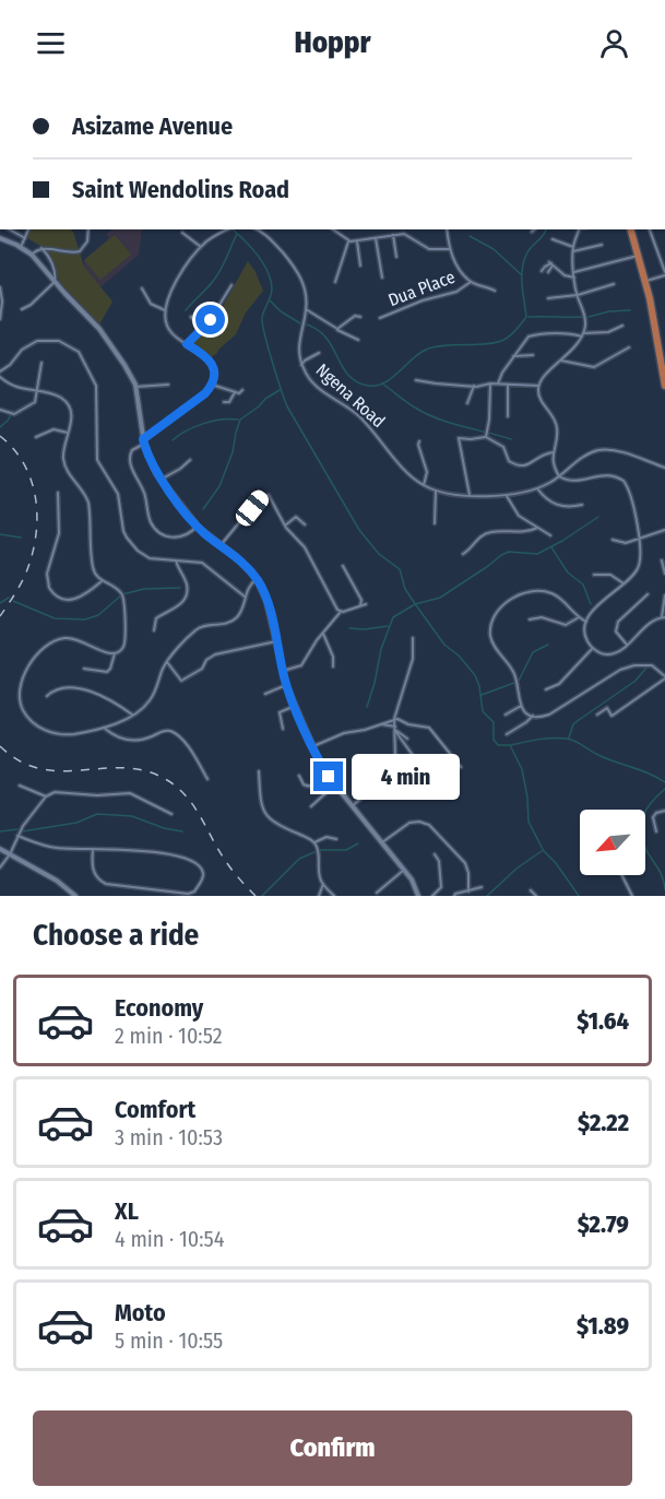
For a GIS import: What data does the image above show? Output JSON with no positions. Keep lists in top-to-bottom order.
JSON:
{
  "streets": {
    "street": ["Dua Place", "Ngena Road"]
  },
  "north": "bottom left",
  "page": {
    "header": "Hoppr",
    "banner": ["Asizame Avenue", "Saint Wendolins Road"],
    "bubble": "4 min",
    "heading": "Choose a ride",
    "list": [
      {
        "name": "Economy",
        "note": "2 min · 10:52",
        "value": "$1.64"
      },
      {
        "name": "Comfort",
        "note": "3 min · 10:53",
        "value": "$2.22"
      },
      {
        "name": "XL",
        "note": "4 min · 10:54",
        "value": "$2.79"
      },
      {
        "name": "Moto",
        "note": "5 min · 10:55",
        "value": "$1.89"
      }
    ],
    "buttons": "Confirm"
  }
}
